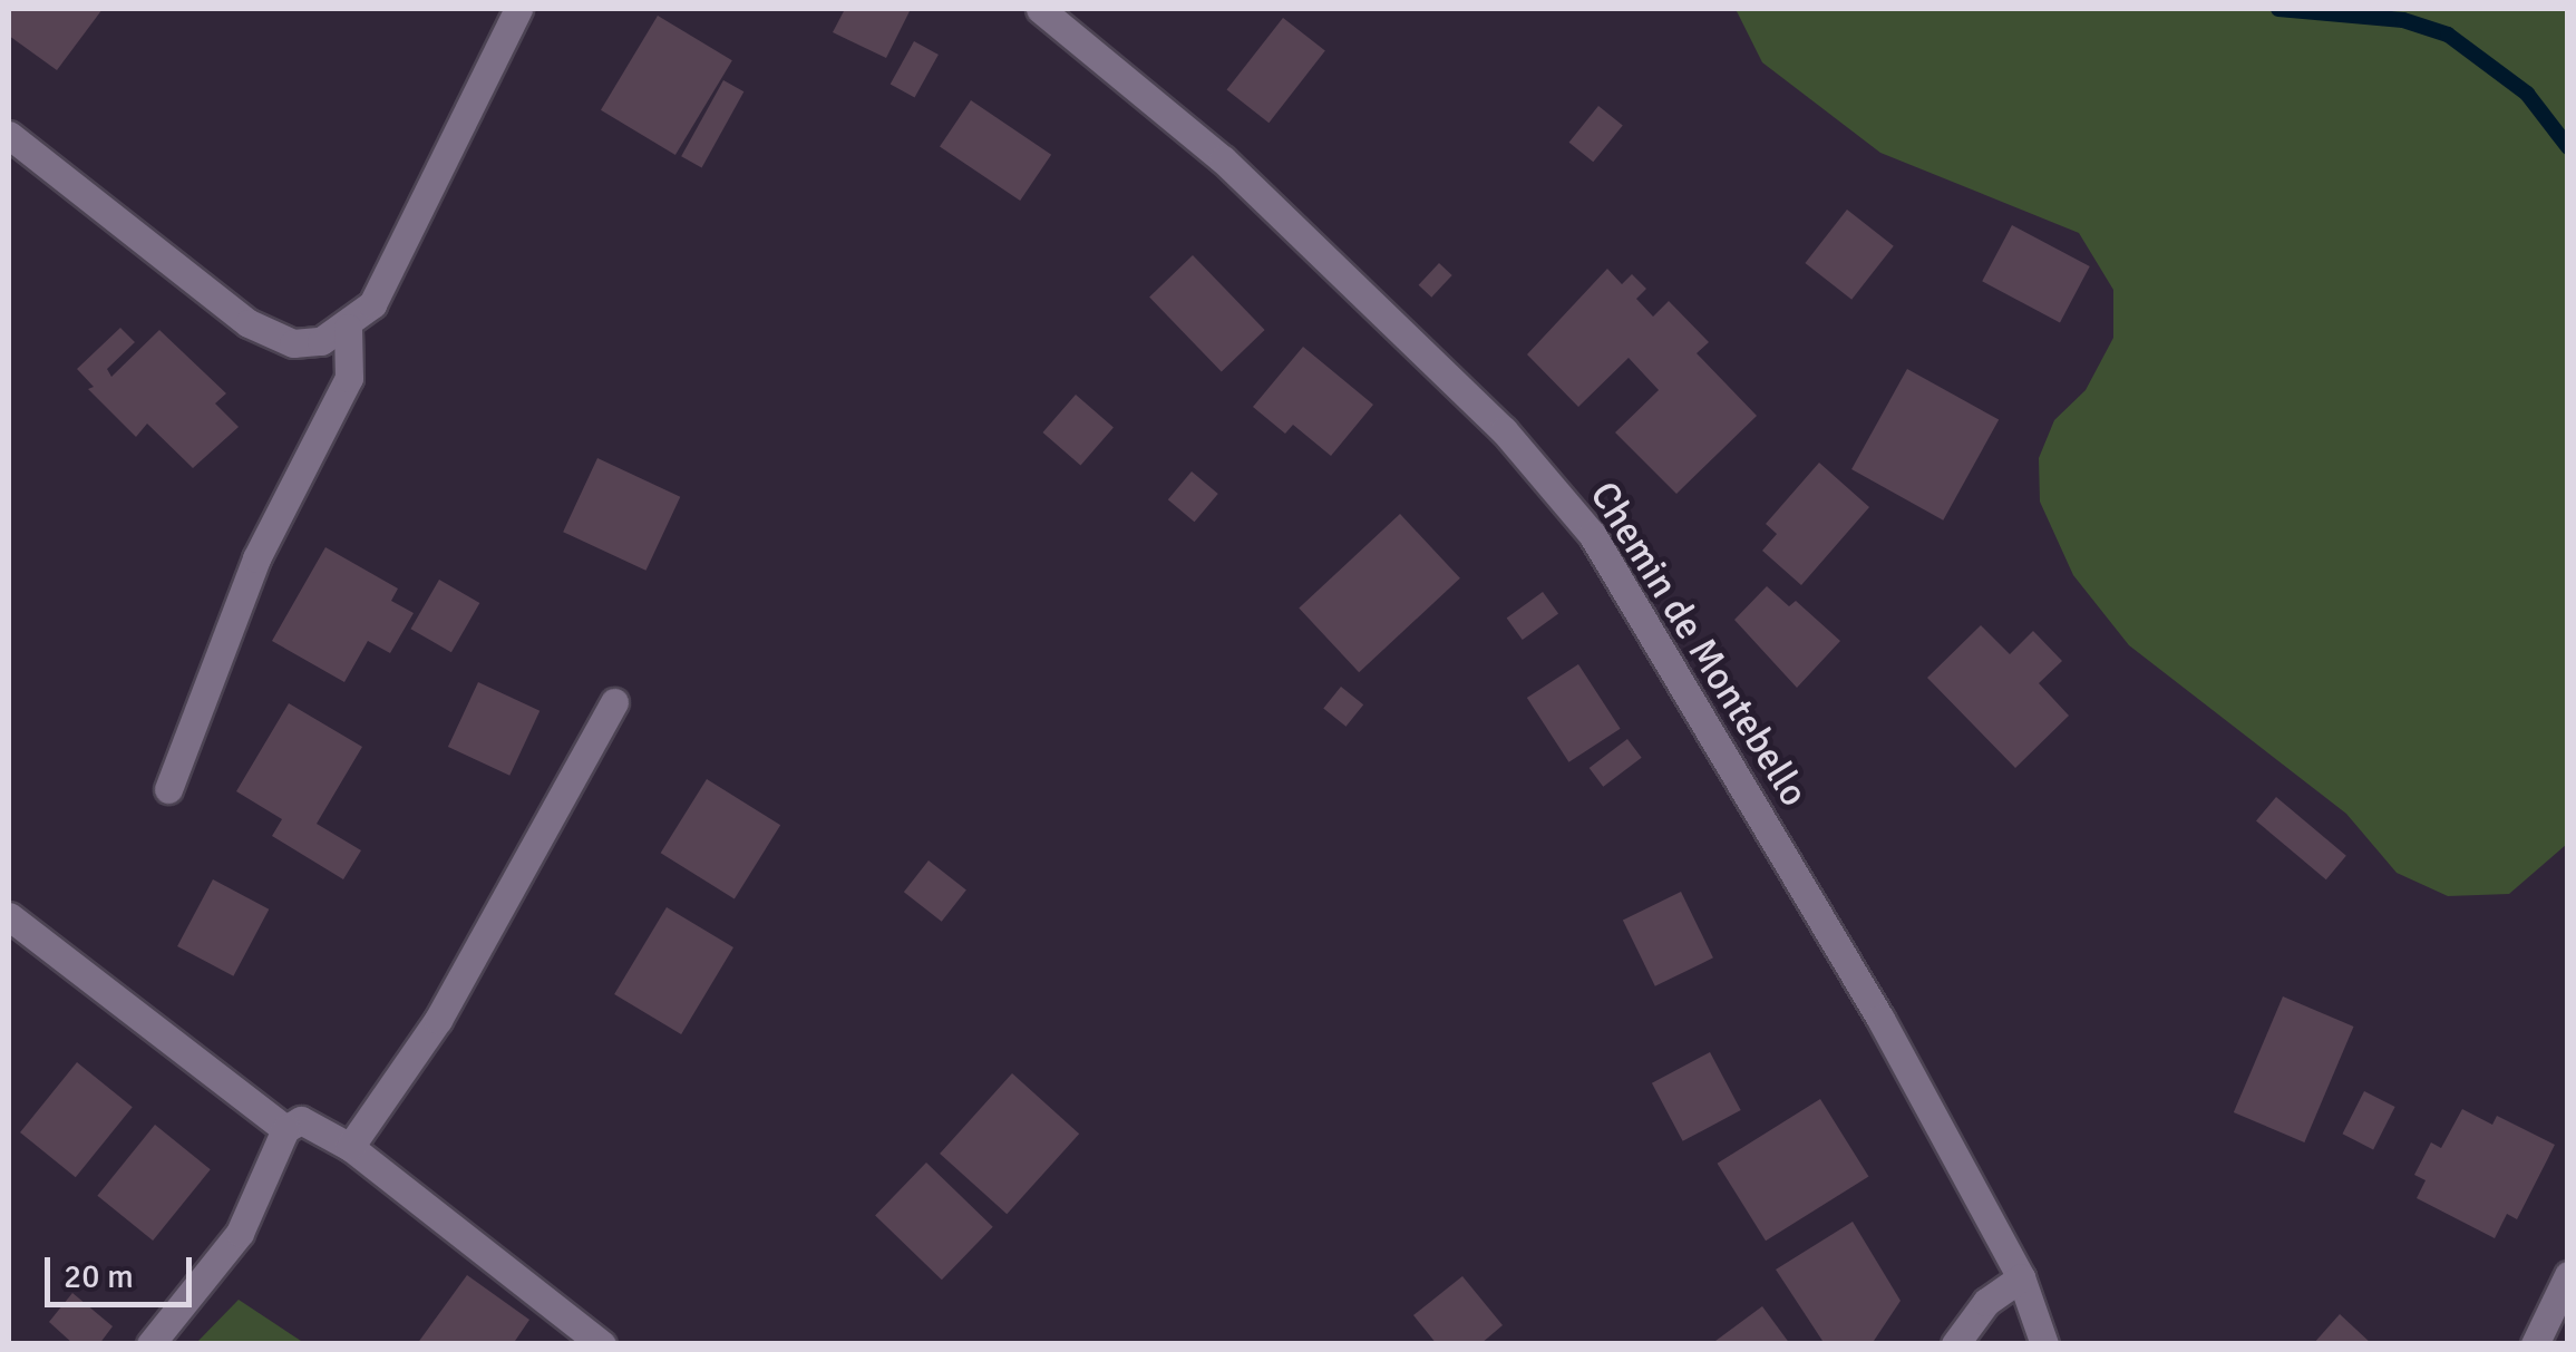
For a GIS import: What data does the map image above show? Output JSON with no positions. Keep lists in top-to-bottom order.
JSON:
{
  "streets": {
    "street": ["Chemin de Montebello"]
  },
  "scale_bar": "20 m"
}
